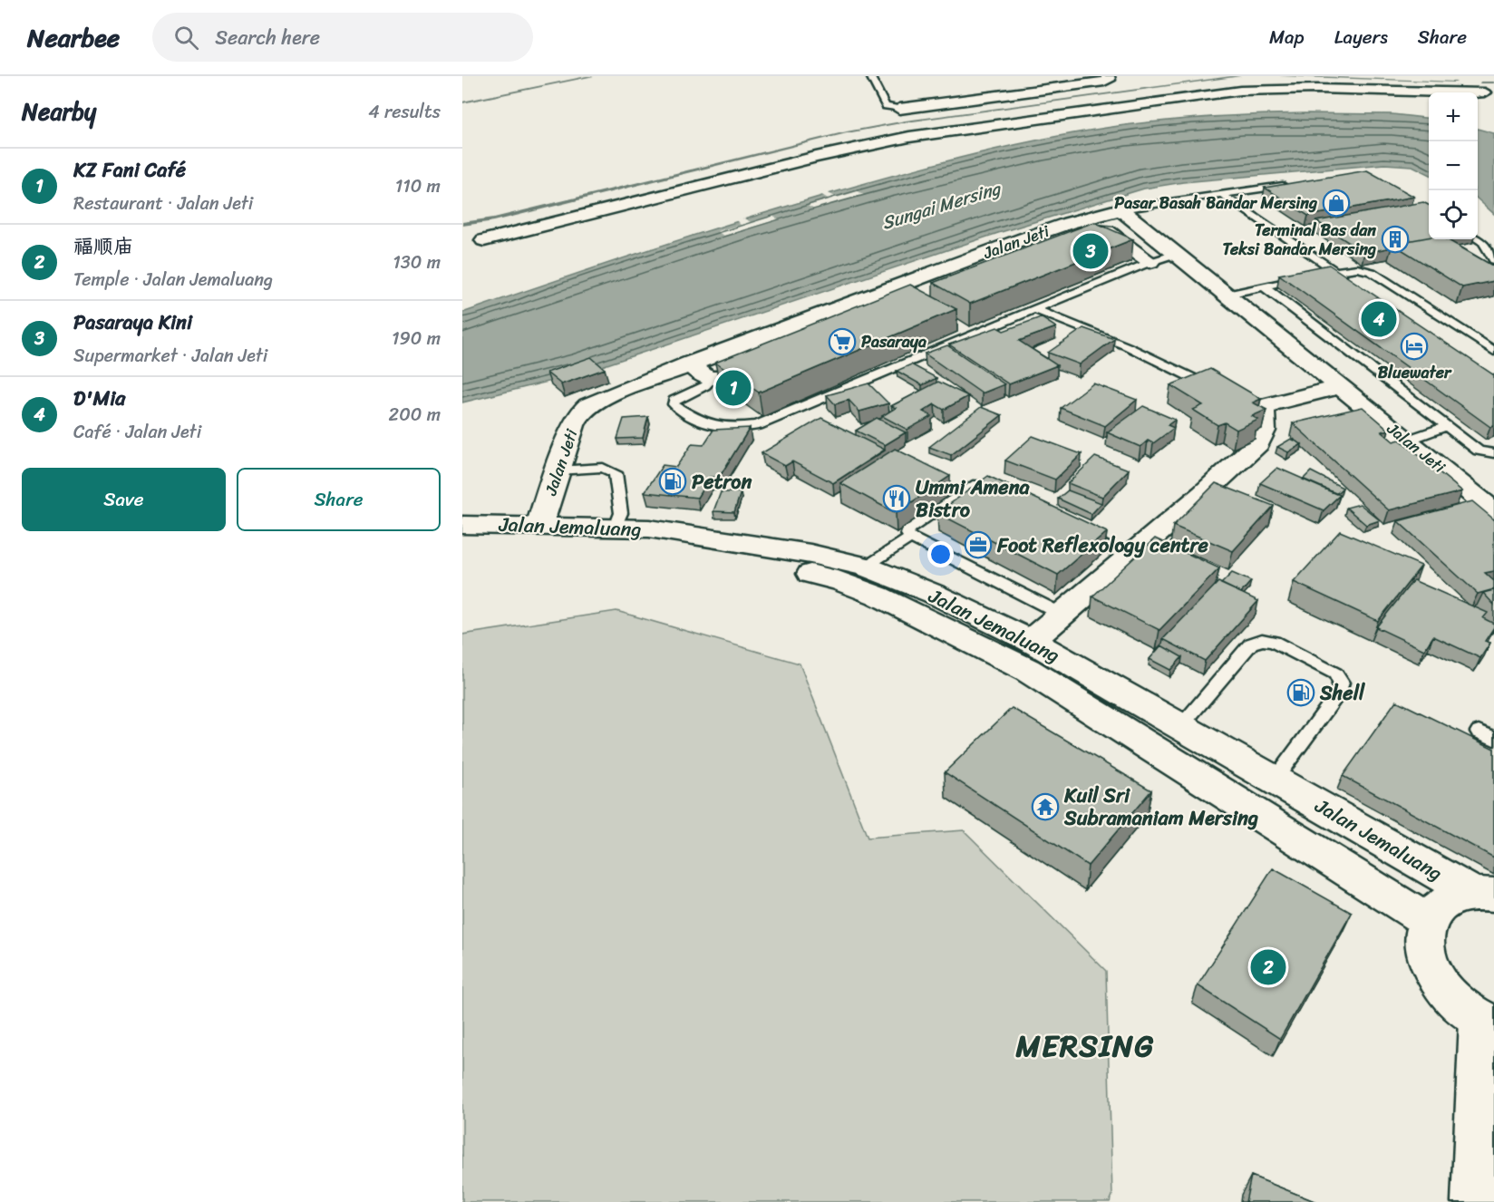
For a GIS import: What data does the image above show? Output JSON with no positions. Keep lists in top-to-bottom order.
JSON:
{
  "streets": {
    "main road": ["Jalan Jeti", "Jalan Jemaluang"]
  },
  "crossings": [
    ["Jalan Jeti", "Jalan Jemaluang"]
  ],
  "districts": ["MERSING"],
  "water": ["Sungai Mersing"],
  "places": {
    "shop": ["Pasar Basah Bandar Mersing"],
    "building": ["Terminal Bas dan Teksi Bandar Mersing"],
    "supermarket": ["Pasaraya"],
    "hotel": ["Bluewater"],
    "fuel station": ["Petron", "Shell"],
    "restaurant": ["Ummi Amena Bistro"],
    "office": ["Foot Reflexology centre"],
    "temple": ["Kuil Sri Subramaniam Mersing"]
  },
  "page": {
    "header": "Nearbee",
    "search": "Search here",
    "nav": ["Map", "Layers", "Share"],
    "heading": ["Nearby", "4 results"],
    "map_buttons": ["+", "−"],
    "list": [
      {
        "mark": "1",
        "name": "KZ Fani Café",
        "note": "Restaurant · Jalan Jeti",
        "value": "110 m"
      },
      {
        "mark": "2",
        "name": "福顺庙",
        "note": "Temple · Jalan Jemaluang",
        "value": "130 m"
      },
      {
        "mark": "3",
        "name": "Pasaraya Kini",
        "note": "Supermarket · Jalan Jeti",
        "value": "190 m"
      },
      {
        "mark": "4",
        "name": "D'Mia",
        "note": "Café · Jalan Jeti",
        "value": "200 m"
      }
    ],
    "pins": [
      "3",
      "4",
      "1",
      "2"
    ],
    "buttons": ["Save", "Share"]
  }
}
